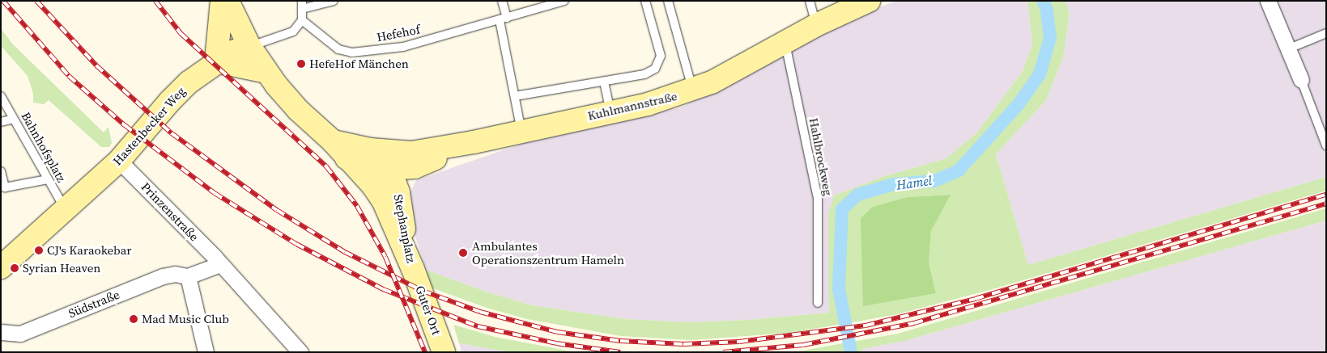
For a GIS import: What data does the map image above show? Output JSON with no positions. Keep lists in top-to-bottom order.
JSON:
{
  "streets": {
    "main road": [
      "Kuhlmannstraße",
      "Hastenbecker Weg",
      "Stephanplatz",
      "Guter Ort"
    ],
    "street": ["Prinzenstraße", "Südstraße"],
    "lane": ["Hefehof", "Bahnhofsplatz", "Hahlbrockweg"]
  },
  "crossings": [
    ["Kuhlmannstraße", "Hastenbecker Weg"],
    ["Kuhlmannstraße", "Hahlbrockweg"],
    ["Kuhlmannstraße", "Stephanplatz"],
    ["Hastenbecker Weg", "Bahnhofsplatz"],
    ["Hastenbecker Weg", "Prinzenstraße"],
    ["Stephanplatz", "Guter Ort"]
  ],
  "water": ["Hamel"],
  "places": [
    "HefeHof Mänchen",
    "CJ's Karaokebar",
    "Ambulantes Operationszentrum Hameln",
    "Syrian Heaven",
    "Mad Music Club"
  ]
}
